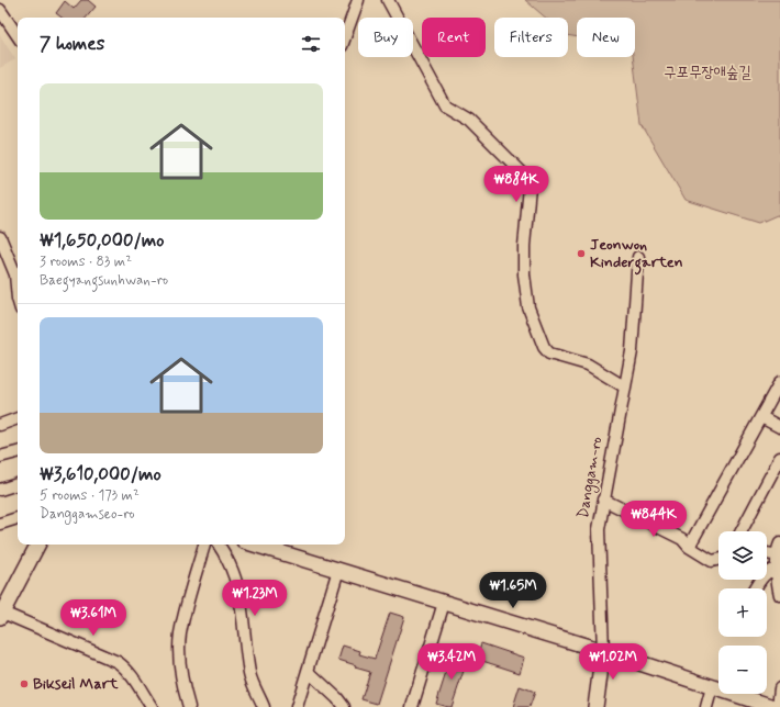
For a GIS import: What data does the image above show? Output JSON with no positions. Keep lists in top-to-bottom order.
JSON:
{
  "streets": {
    "main road": ["Danggam-ro"]
  },
  "parks": ["구포무장애숲길"],
  "places": ["Jeonwon Kindergarten", "Bikseil Mart"],
  "page": {
    "chip": [
      "Buy",
      "Rent",
      "Filters",
      "New"
    ],
    "heading": "7 homes",
    "list": [
      {
        "name": "₩1,650,000/mo",
        "note": "3 rooms · 83 m² · Baegyangsunhwan-ro"
      },
      {
        "name": "₩3,610,000/mo",
        "note": "5 rooms · 173 m² · Danggamseo-ro"
      }
    ],
    "price": [
      "₩884K",
      "₩844K",
      "₩1.65M",
      "₩1.23M",
      "₩3.61M",
      "₩3.42M",
      "₩1.02M"
    ],
    "map_buttons": ["+", "−"]
  }
}
